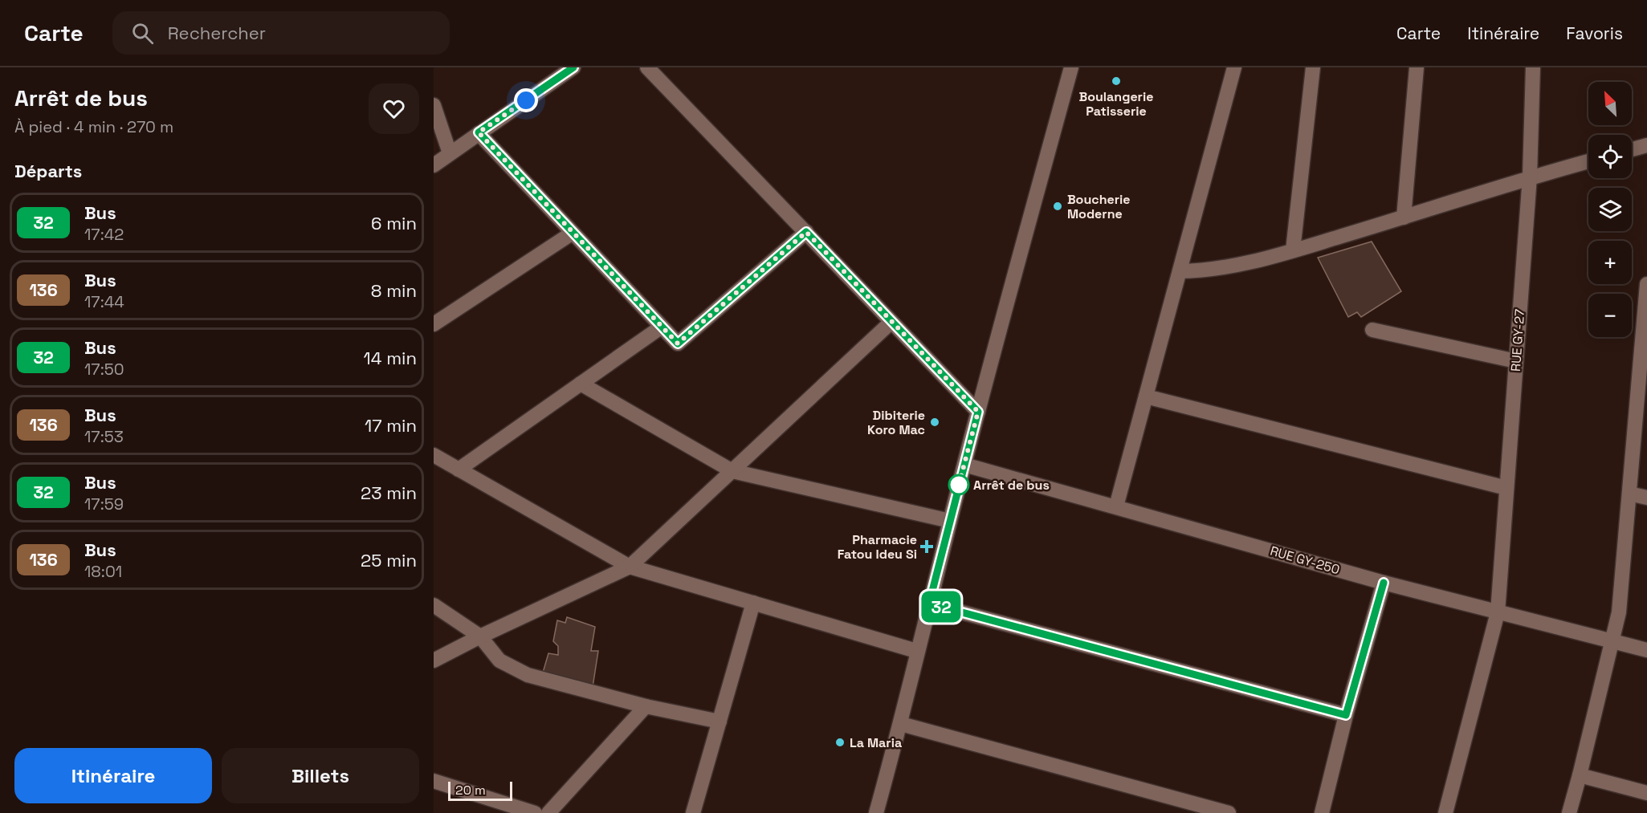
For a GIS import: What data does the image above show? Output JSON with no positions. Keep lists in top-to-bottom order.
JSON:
{
  "streets": {
    "street": ["RUE GY-27", "RUE GY-250"]
  },
  "crossings": [
    ["RUE GY-27", "RUE GY-250"]
  ],
  "places": {
    "other": [
      "Boulangerie Patisserie",
      "Boucherie Moderne",
      "Dibiterie Koro Mac",
      "Arrêt de bus",
      "La Maria"
    ],
    "health": ["Pharmacie Fatou Ideu Si"]
  },
  "lines": ["bus line 32"],
  "scale_bar": "20 m",
  "north": "top left",
  "page": {
    "header": "Carte",
    "search": "Rechercher",
    "nav": ["Carte", "Itinéraire", "Favoris"],
    "heading": [
      ["Arrêt de bus", "À pied · 4 min · 270 m"],
      "Départs"
    ],
    "on_map": "32",
    "map_buttons": ["+", "−"],
    "list": [
      {
        "mark": "32",
        "name": "Bus",
        "note": "17:42",
        "value": "6 min"
      },
      {
        "mark": "136",
        "name": "Bus",
        "note": "17:44",
        "value": "8 min"
      },
      {
        "mark": "32",
        "name": "Bus",
        "note": "17:50",
        "value": "14 min"
      },
      {
        "mark": "136",
        "name": "Bus",
        "note": "17:53",
        "value": "17 min"
      },
      {
        "mark": "32",
        "name": "Bus",
        "note": "17:59",
        "value": "23 min"
      },
      {
        "mark": "136",
        "name": "Bus",
        "note": "18:01",
        "value": "25 min"
      }
    ],
    "buttons": ["Itinéraire", "Billets"],
    "scale": "20 m"
  }
}
